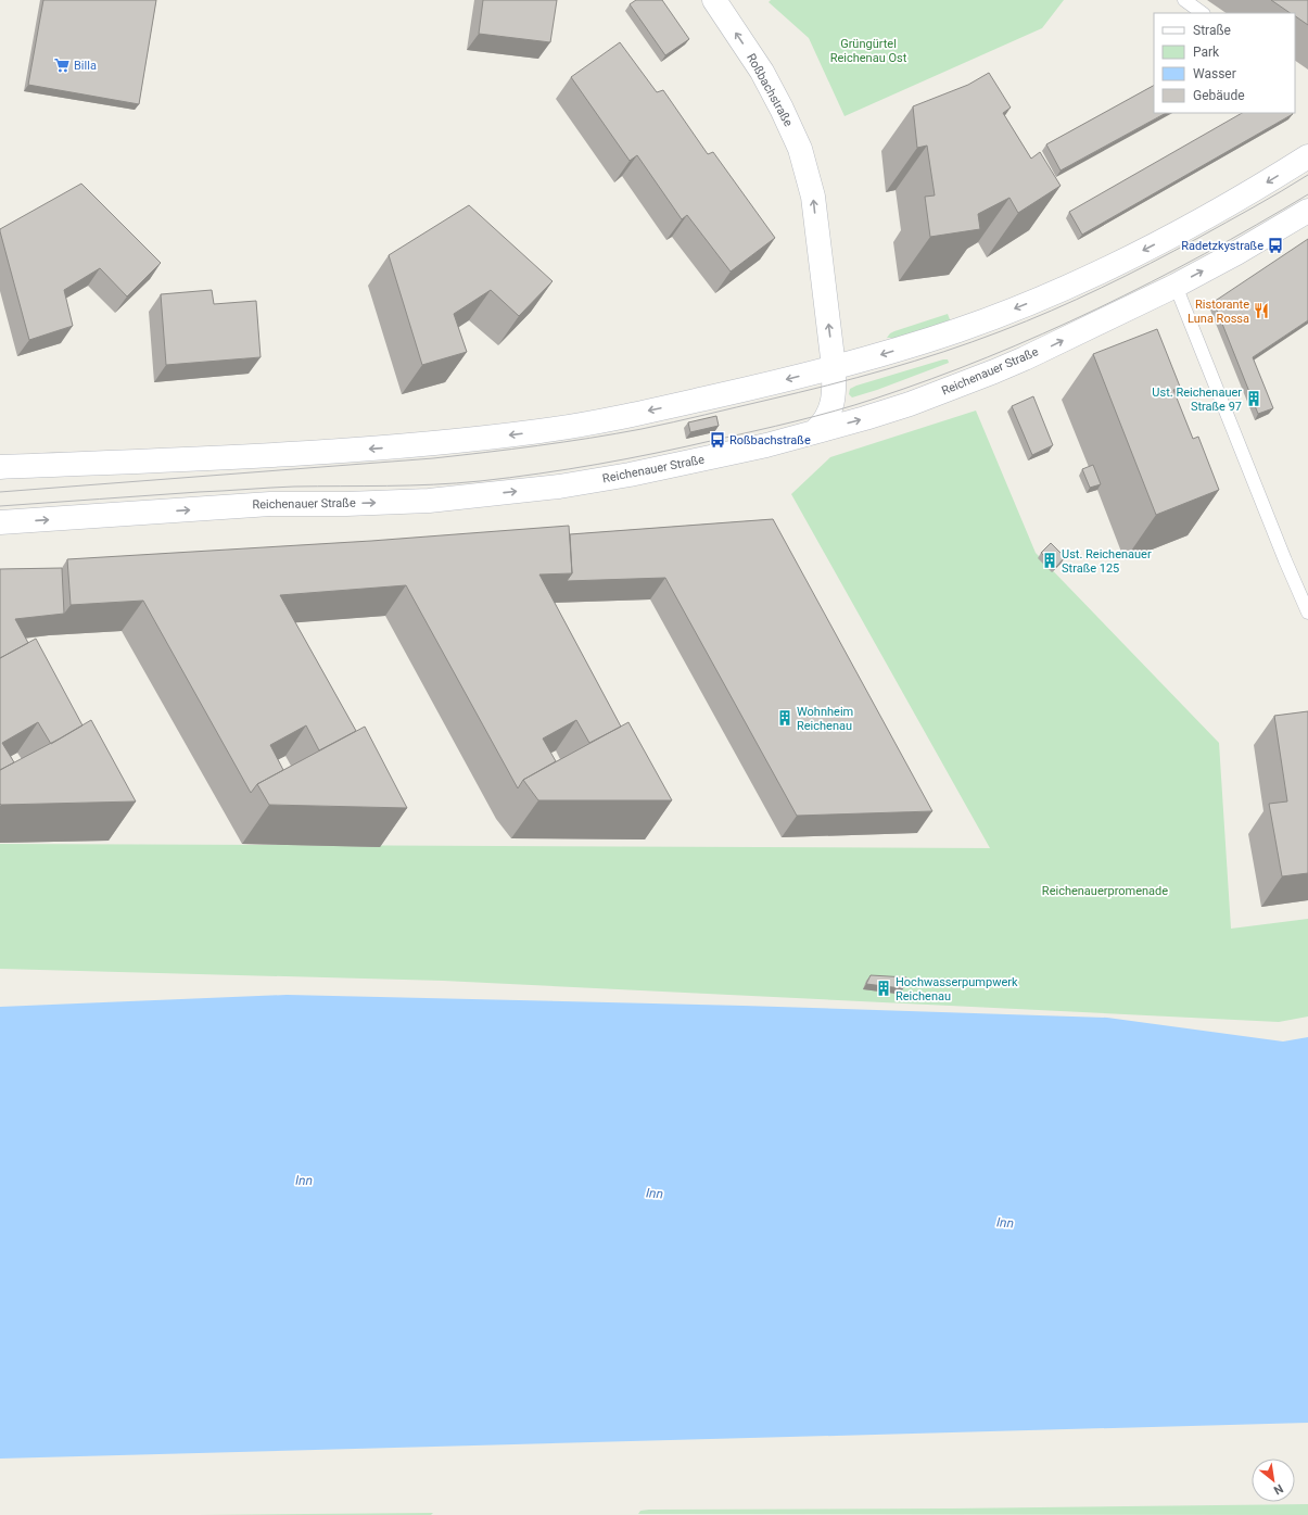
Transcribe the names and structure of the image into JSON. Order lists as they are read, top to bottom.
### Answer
{
  "streets": {
    "street": ["Roßbachstraße", "Reichenauer Straße"]
  },
  "crossings": [
    ["Roßbachstraße", "Reichenauer Straße"]
  ],
  "one_way": ["Roßbachstraße"],
  "water": ["Inn"],
  "parks": ["Grüngürtel Reichenau Ost", "Reichenauerpromenade"],
  "places": {
    "supermarket": ["Billa"],
    "bus stop": ["Radetzkystraße", "Roßbachstraße"],
    "restaurant": ["Ristorante Luna Rossa"],
    "building": [
      "Ust. Reichenauer Straße 97",
      "Ust. Reichenauer Straße 125",
      "Wohnheim Reichenau",
      "Hochwasserpumpwerk Reichenau"
    ]
  },
  "legend": [
    "Straße",
    "Park",
    "Wasser",
    "Gebäude"
  ],
  "north": "bottom right"
}
